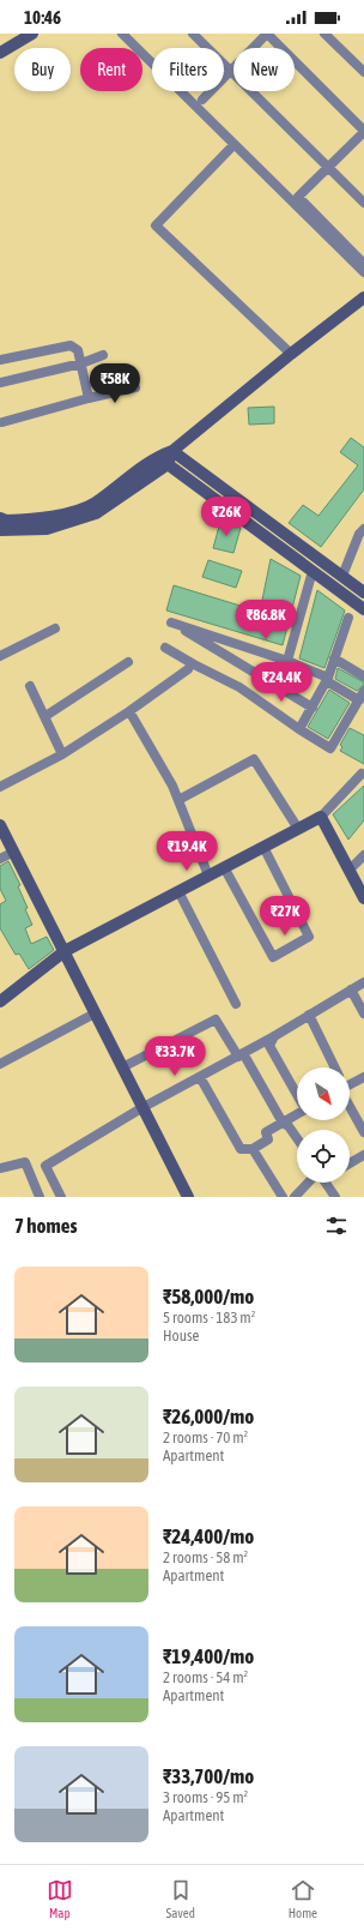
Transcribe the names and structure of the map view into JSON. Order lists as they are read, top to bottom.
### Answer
{
  "north": "bottom right",
  "page": {
    "status": "10:46",
    "chip": [
      "Buy",
      "Rent",
      "Filters",
      "New"
    ],
    "price": [
      "₹58K",
      "₹26K",
      "₹86.8K",
      "₹24.4K",
      "₹19.4K",
      "₹27K",
      "₹33.7K"
    ],
    "heading": "7 homes",
    "list": [
      {
        "name": "₹58,000/mo",
        "note": "5 rooms · 183 m² · House"
      },
      {
        "name": "₹26,000/mo",
        "note": "2 rooms · 70 m² · Apartment"
      },
      {
        "name": "₹24,400/mo",
        "note": "2 rooms · 58 m² · Apartment"
      },
      {
        "name": "₹19,400/mo",
        "note": "2 rooms · 54 m² · Apartment"
      },
      {
        "name": "₹33,700/mo",
        "note": "3 rooms · 95 m² · Apartment"
      }
    ],
    "tabs": ["Map", "Saved", "Home"]
  }
}
